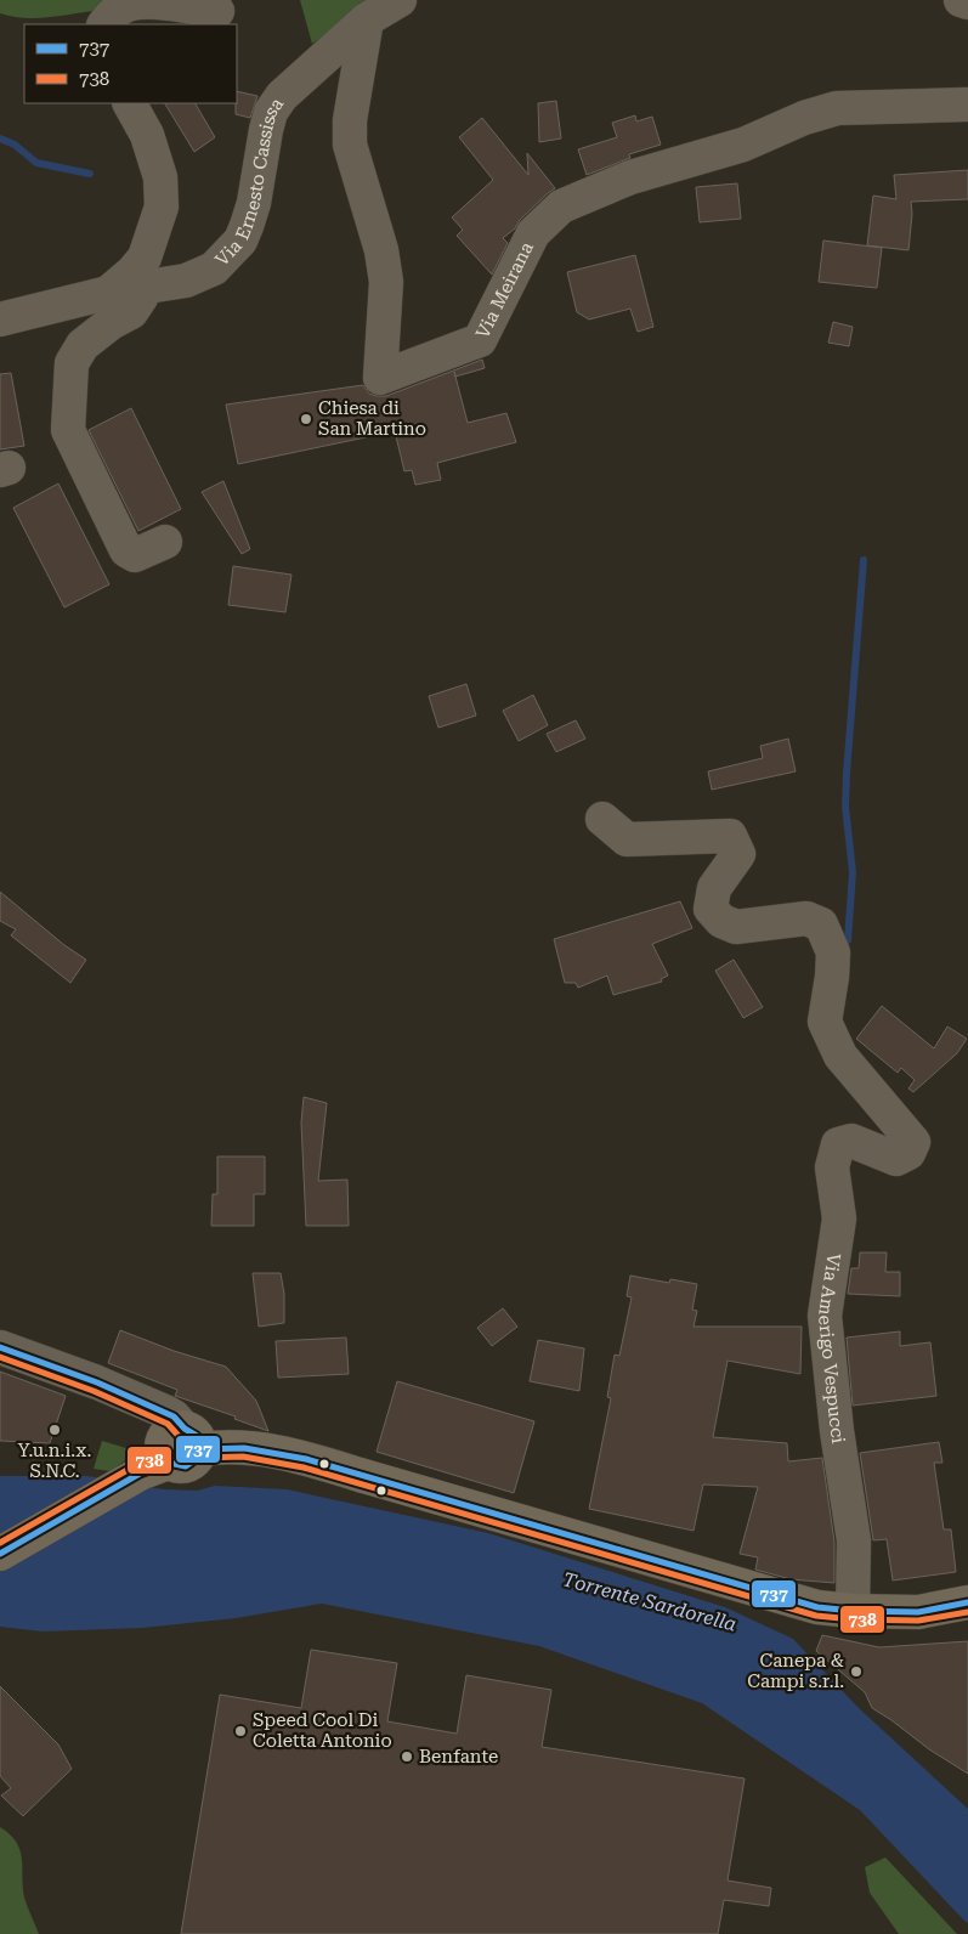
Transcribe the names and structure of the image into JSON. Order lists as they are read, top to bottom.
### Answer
{
  "streets": {
    "street": ["Via Ernesto Cassissa", "Via Meirana", "Via Amerigo Vespucci"]
  },
  "crossings": [
    ["Via Ernesto Cassissa", "Via Meirana"]
  ],
  "water": ["Torrente Sardorella"],
  "places": [
    "Chiesa di San Martino",
    "Y.u.n.i.x. S.N.C.",
    "Canepa & Campi s.r.l.",
    "Speed Cool Di Coletta Antonio",
    "Benfante"
  ],
  "lines": ["transit line 737", "transit line 738"],
  "legend": ["737", "738"]
}
